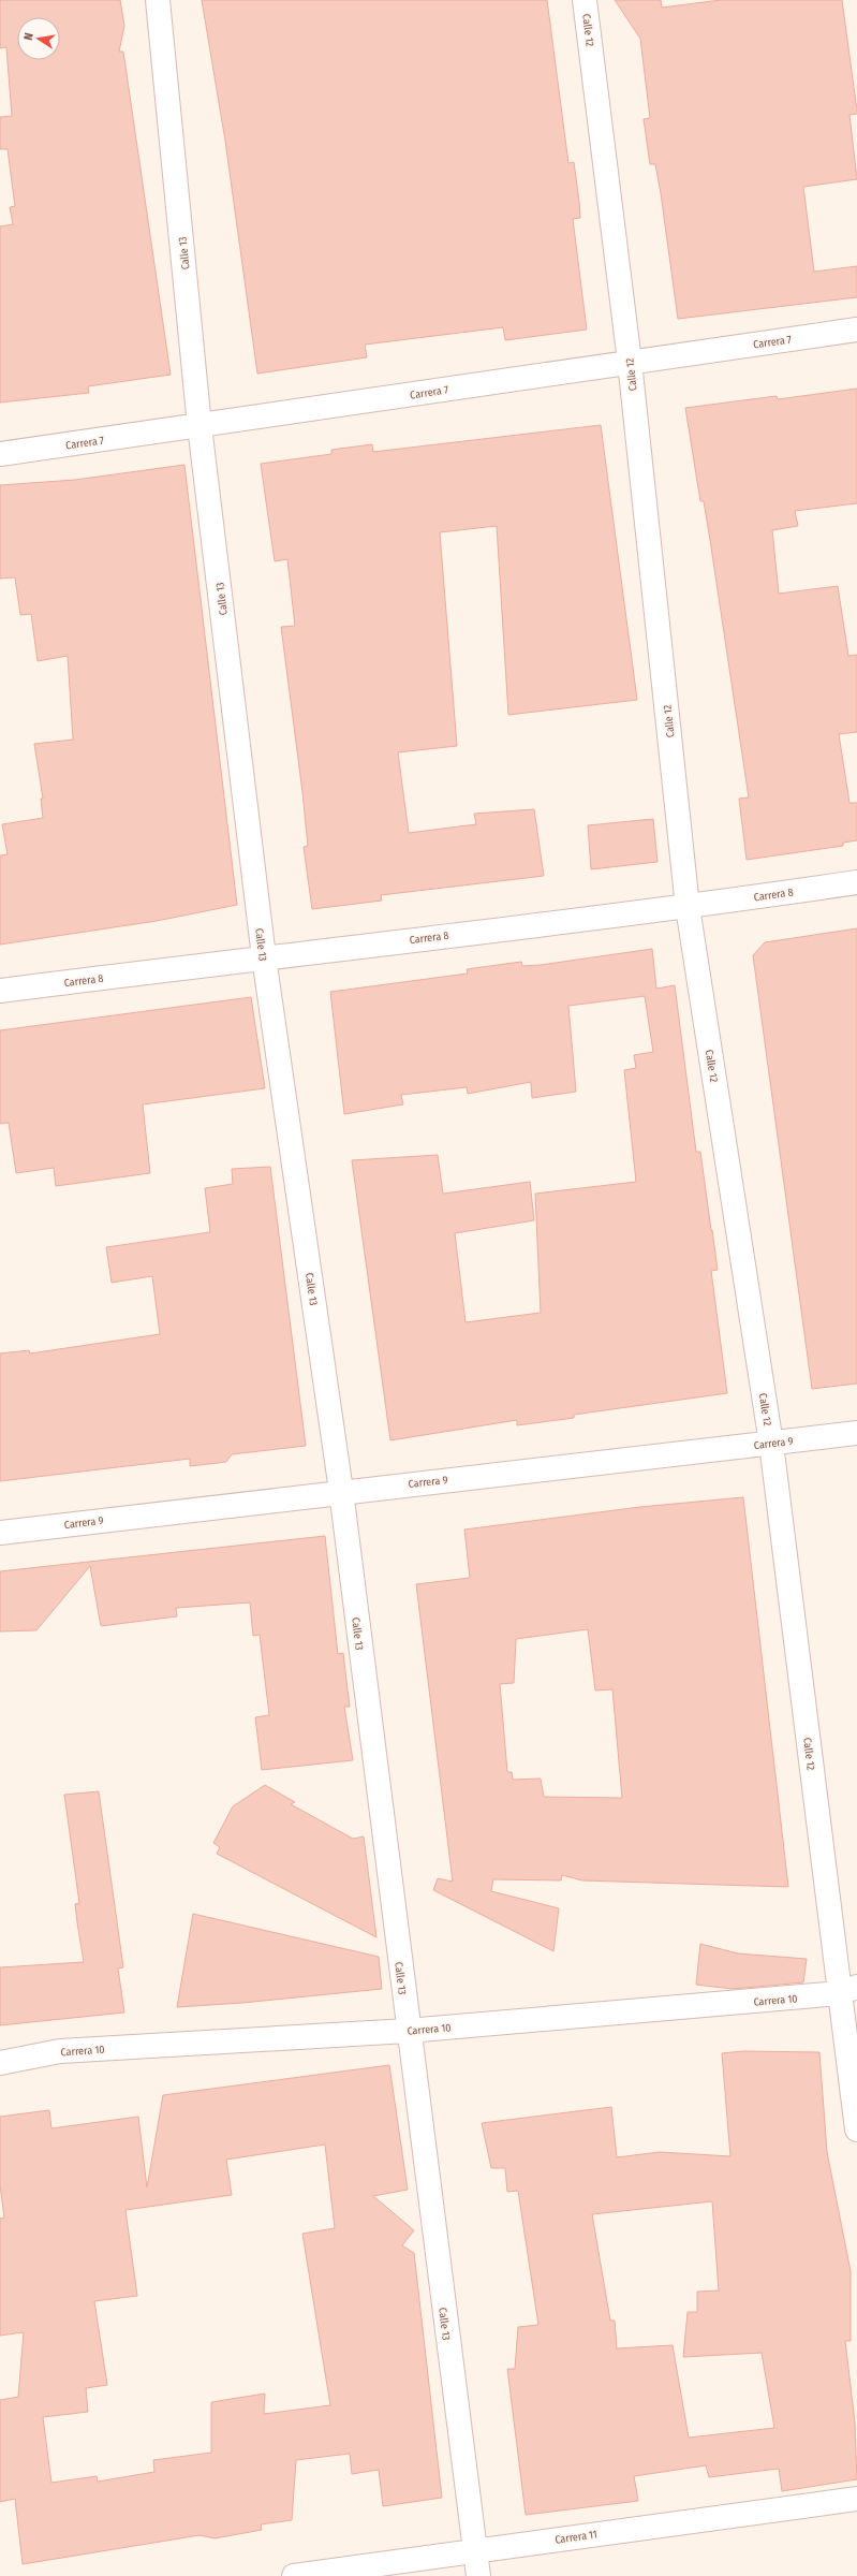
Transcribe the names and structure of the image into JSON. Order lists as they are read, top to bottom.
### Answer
{
  "streets": {
    "street": [
      "Calle 12",
      "Calle 13",
      "Carrera 7",
      "Carrera 8",
      "Carrera 9",
      "Carrera 10",
      "Carrera 11"
    ]
  },
  "crossings": [
    ["Calle 12", "Carrera 7"],
    ["Calle 12", "Carrera 8"],
    ["Calle 12", "Carrera 9"],
    ["Calle 12", "Carrera 10"],
    ["Calle 13", "Carrera 7"],
    ["Calle 13", "Carrera 8"],
    ["Calle 13", "Carrera 9"],
    ["Calle 13", "Carrera 10"],
    ["Calle 13", "Carrera 11"]
  ],
  "north": "left"
}
